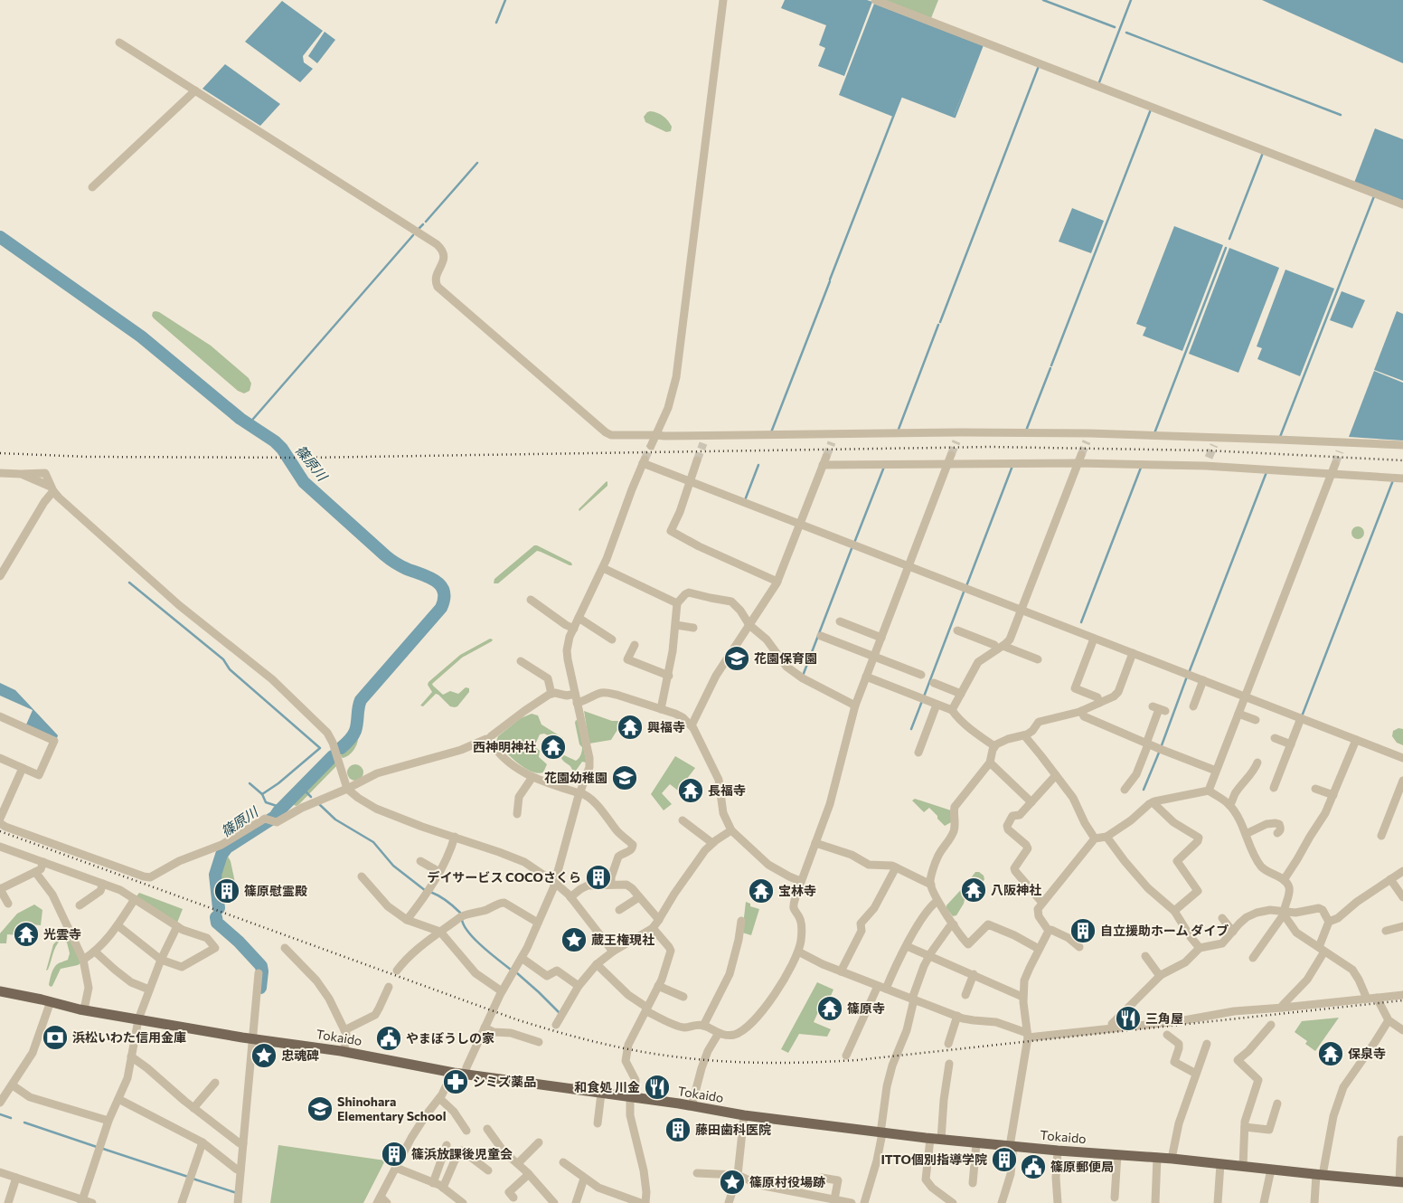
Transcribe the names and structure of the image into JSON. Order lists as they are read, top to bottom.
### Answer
{
  "streets": {
    "main road": ["Tokaido"]
  },
  "water": ["篠原川"],
  "places": {
    "school or university": ["花園保育園", "花園幼稚園", "Shinohara Elementary School"],
    "temple": [
      "興福寺",
      "西神明神社",
      "長福寺",
      "八阪神社",
      "宝林寺",
      "光雲寺",
      "篠原寺",
      "保泉寺"
    ],
    "building": [
      "デイサービス COCOさくら",
      "篠原慰霊殿",
      "自立援助ホーム ダイブ",
      "藤田歯科医院",
      "篠浜放課後児童会",
      "ITTO個別指導学院"
    ],
    "place": ["蔵王権現社", "忠魂碑", "篠原村役場跡"],
    "restaurant": ["三角屋", "和食処 川金"],
    "bank": ["浜松いわた信用金庫"],
    "public building": ["やまぼうしの家", "篠原郵便局"],
    "pharmacy": ["シミズ薬品"]
  }
}
